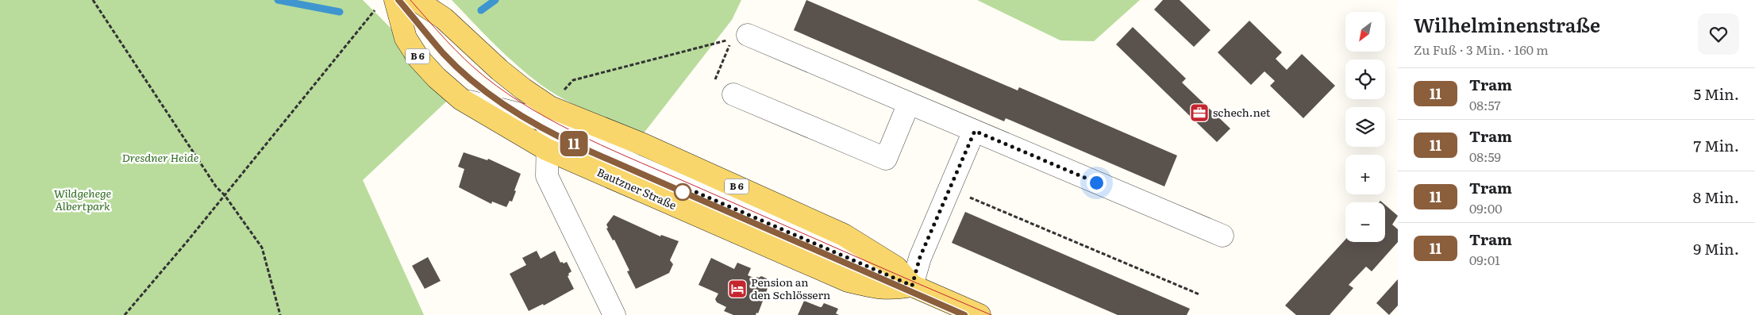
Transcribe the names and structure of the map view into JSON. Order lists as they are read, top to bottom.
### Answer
{
  "streets": {
    "main road": ["B 6", "Bautzner Straße"]
  },
  "crossings": [
    ["B 6", "Bautzner Straße"]
  ],
  "parks": ["Dresdner Heide", "Wildgehege Albertpark"],
  "places": {
    "office": ["schech.net"],
    "hotel": ["Pension an den Schlössern"]
  },
  "lines": ["tram line 11"],
  "north": "bottom left",
  "page": {
    "on_map": "11",
    "heading": ["Wilhelminenstraße", "Zu Fuß · 3 Min. · 160 m"],
    "map_buttons": ["+", "−"],
    "list": [
      {
        "mark": "11",
        "name": "Tram",
        "note": "08:57",
        "value": "5 Min."
      },
      {
        "mark": "11",
        "name": "Tram",
        "note": "08:59",
        "value": "7 Min."
      },
      {
        "mark": "11",
        "name": "Tram",
        "note": "09:00",
        "value": "8 Min."
      },
      {
        "mark": "11",
        "name": "Tram",
        "note": "09:01",
        "value": "9 Min."
      }
    ]
  }
}
